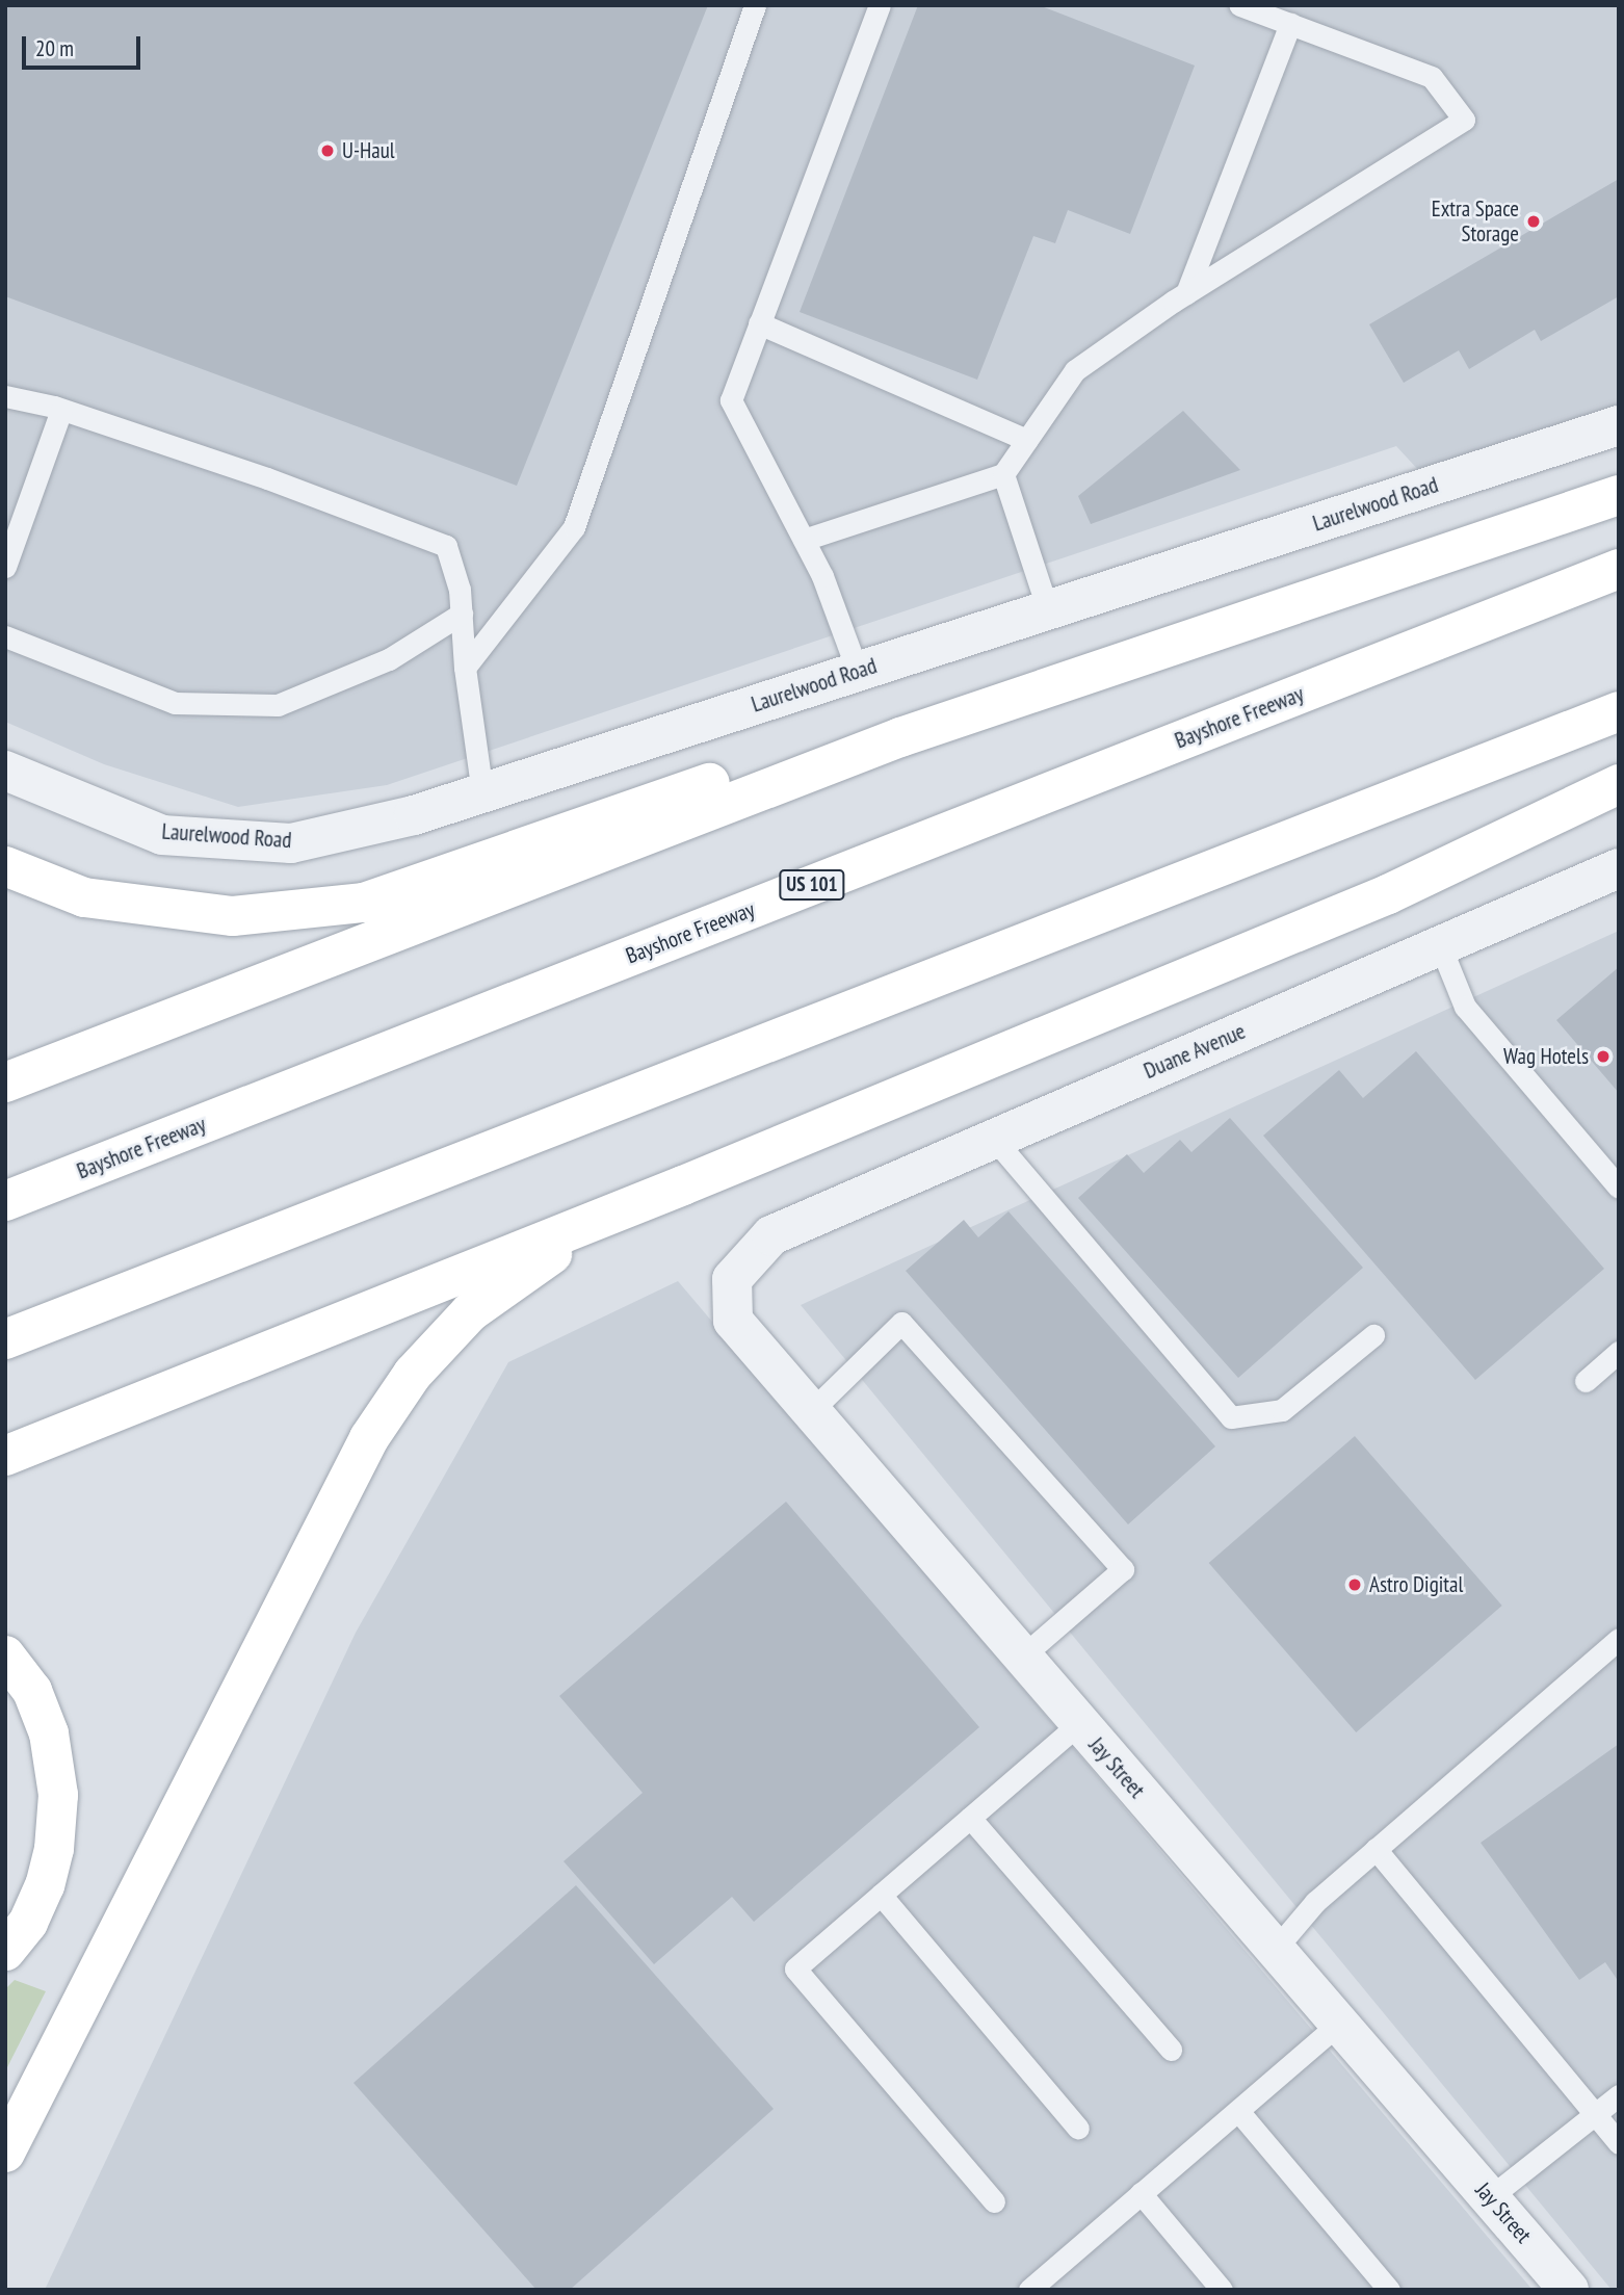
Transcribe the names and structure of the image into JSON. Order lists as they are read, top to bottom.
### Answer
{
  "streets": {
    "highway": ["Bayshore Freeway", "US 101"],
    "street": ["Laurelwood Road", "Duane Avenue", "Jay Street"]
  },
  "crossings": [
    ["Duane Avenue", "Jay Street"]
  ],
  "places": [
    "U-Haul",
    "Extra Space Storage",
    "Wag Hotels",
    "Astro Digital"
  ],
  "scale_bar": "20 m"
}
